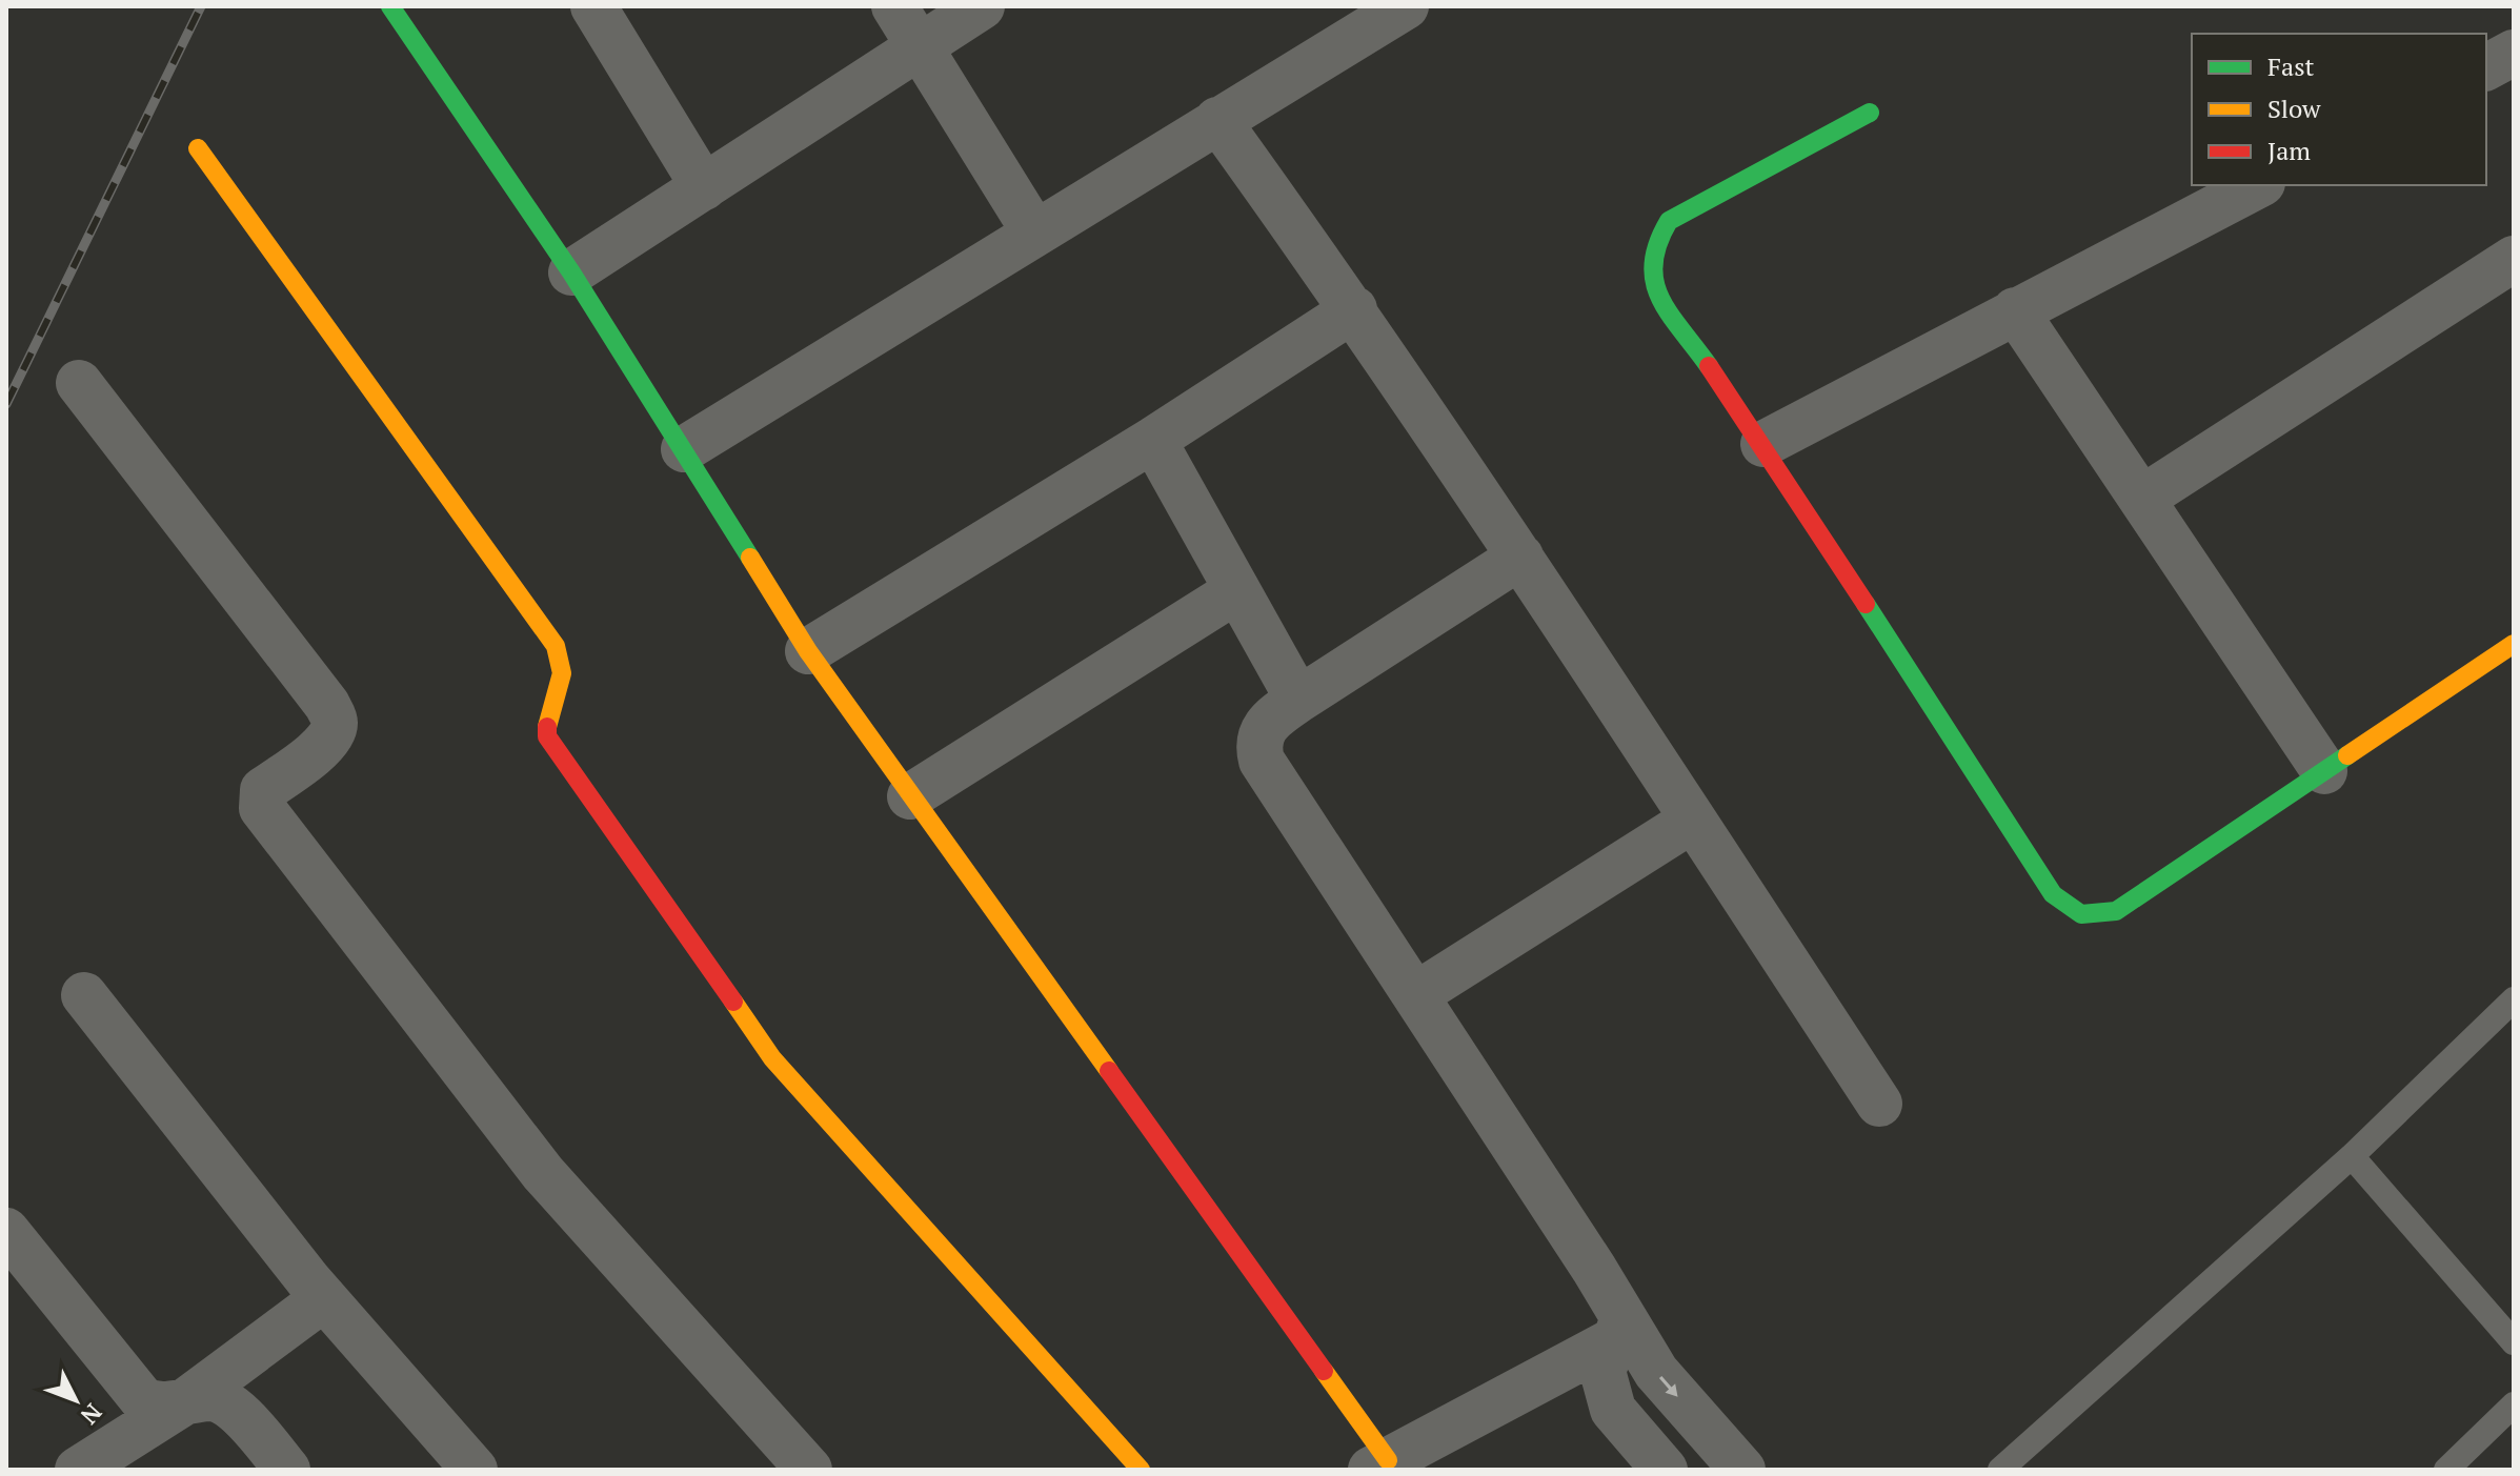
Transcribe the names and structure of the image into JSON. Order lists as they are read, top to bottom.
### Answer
{
  "legend": ["Fast", "Slow", "Jam"],
  "north": "bottom right"
}
